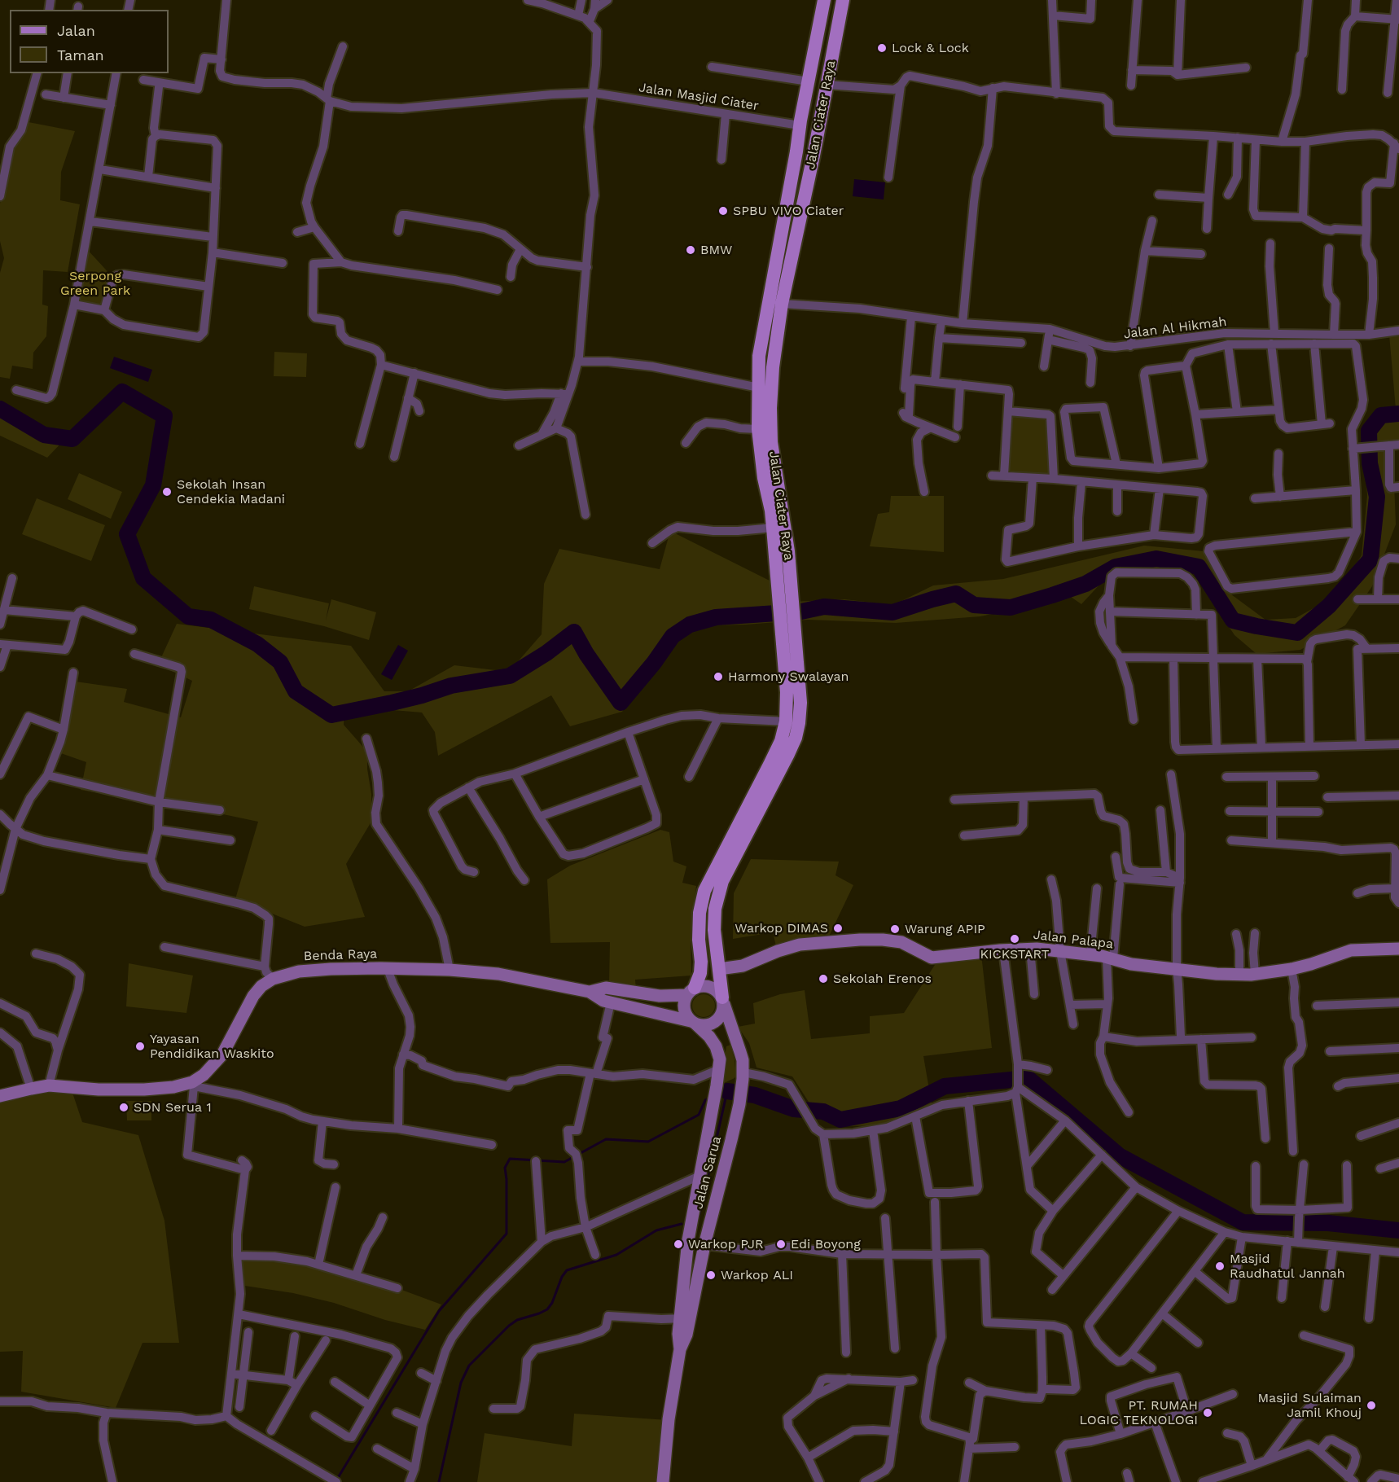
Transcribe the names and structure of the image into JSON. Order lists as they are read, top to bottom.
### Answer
{
  "streets": {
    "main road": ["Jalan Ciater Raya"],
    "street": [
      "Jalan Masjid Ciater",
      "Jalan Al Hikmah",
      "Jalan Palapa",
      "Benda Raya",
      "Jalan Sarua"
    ]
  },
  "crossings": [
    ["Jalan Masjid Ciater", "Jalan Ciater Raya"],
    ["Jalan Ciater Raya", "Jalan Al Hikmah"],
    ["Jalan Ciater Raya", "Jalan Palapa"],
    ["Jalan Ciater Raya", "Benda Raya"],
    ["Jalan Ciater Raya", "Jalan Sarua"],
    ["Benda Raya", "Jalan Sarua"]
  ],
  "parks": ["Serpong Green Park"],
  "places": [
    "Lock & Lock",
    "SPBU VIVO Ciater",
    "BMW",
    "Sekolah Insan Cendekia Madani",
    "Harmony Swalayan",
    "Warkop DIMAS",
    "Warung APIP",
    "KICKSTART",
    "Sekolah Erenos",
    "Yayasan Pendidikan Waskito",
    "SDN Serua 1",
    "Warkop PJR",
    "Edi Boyong",
    "Masjid Raudhatul Jannah",
    "Warkop ALI",
    "Masjid Sulaiman Jamil Khouj",
    "PT. RUMAH LOGIC TEKNOLOGI"
  ],
  "legend": ["Jalan", "Taman"]
}
